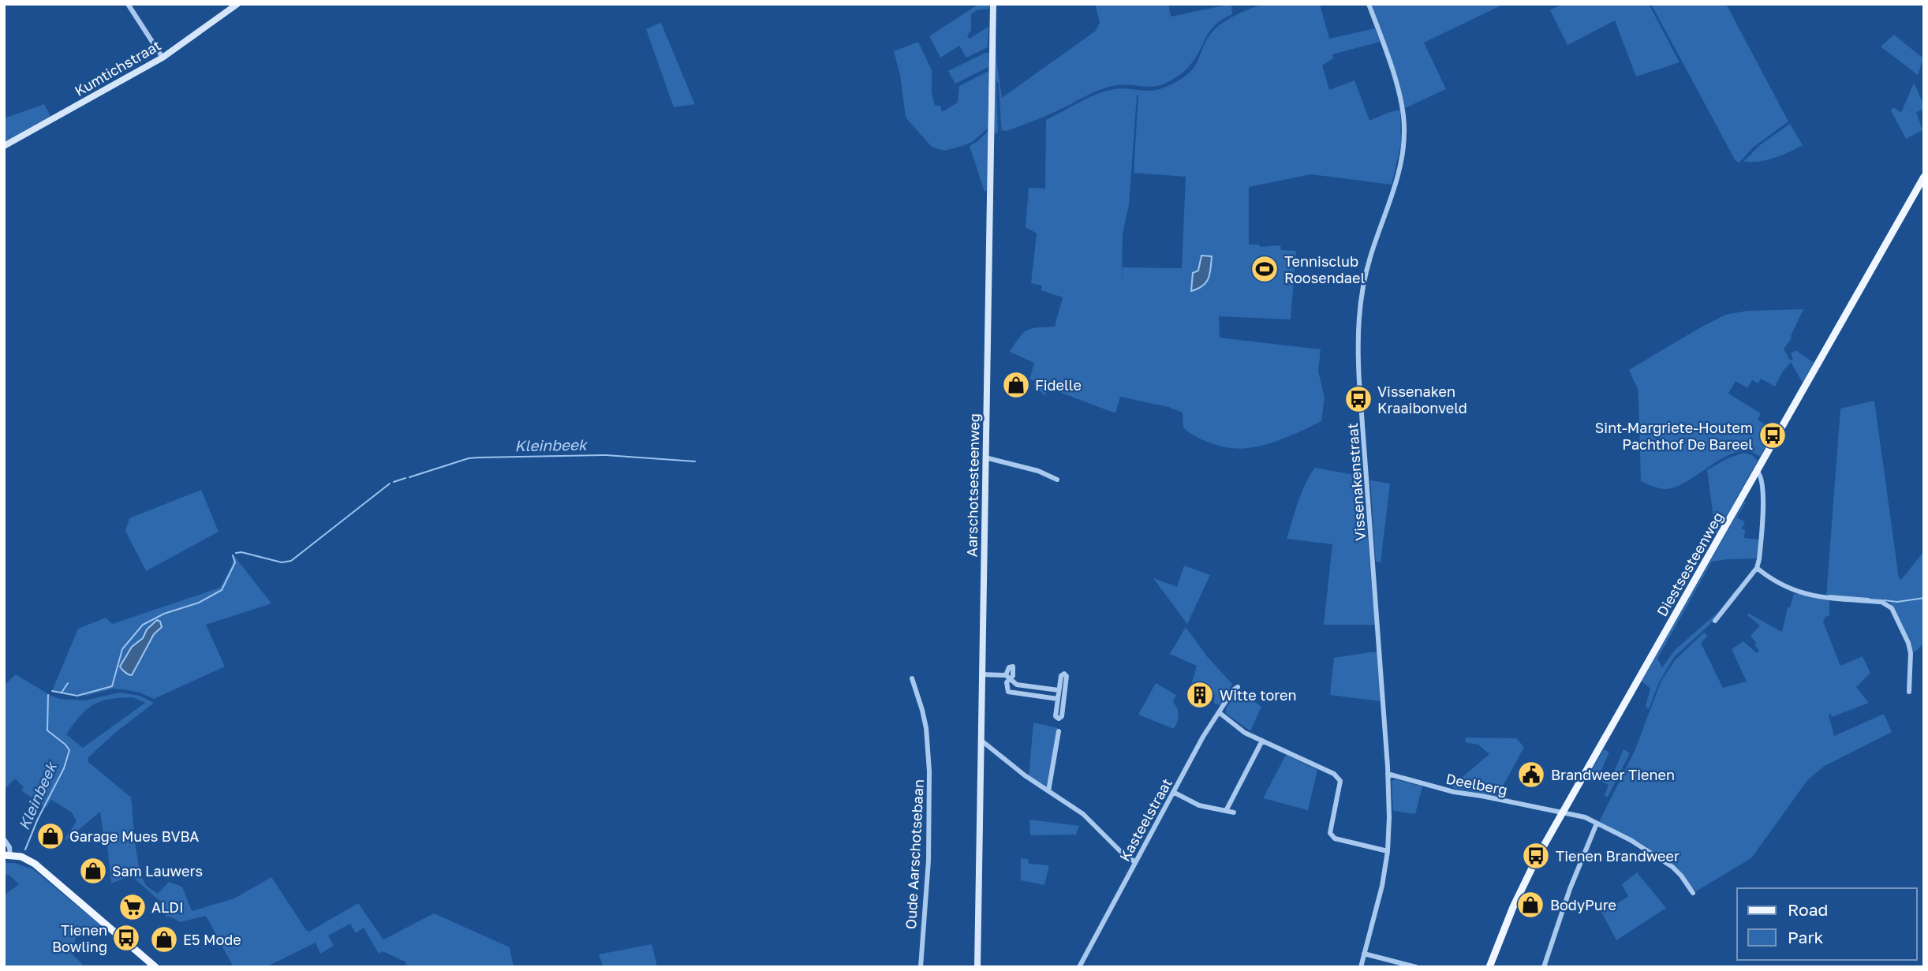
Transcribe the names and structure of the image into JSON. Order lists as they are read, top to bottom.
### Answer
{
  "streets": {
    "main road": ["Kumtichstraat", "Aarschotsesteenweg", "Diestsesteenweg"],
    "street": [
      "Vissenakenstraat",
      "Deelberg",
      "Kasteelstraat",
      "Oude Aarschotsebaan"
    ]
  },
  "crossings": [
    ["Vissenakenstraat", "Deelberg"],
    ["Diestsesteenweg", "Deelberg"]
  ],
  "water": ["Kleinbeek"],
  "places": {
    "sports": ["Tennisclub Roosendael"],
    "shop": [
      "Fidelle",
      "Garage Mues BVBA",
      "Sam Lauwers",
      "BodyPure",
      "E5 Mode"
    ],
    "bus stop": [
      "Vissenaken Kraaibonveld",
      "Sint-Margriete-Houtem Pachthof De Bareel",
      "Tienen Brandweer",
      "Tienen Bowling"
    ],
    "building": ["Witte toren"],
    "public building": ["Brandweer Tienen"],
    "supermarket": ["ALDI"]
  },
  "legend": ["Road", "Park"]
}
